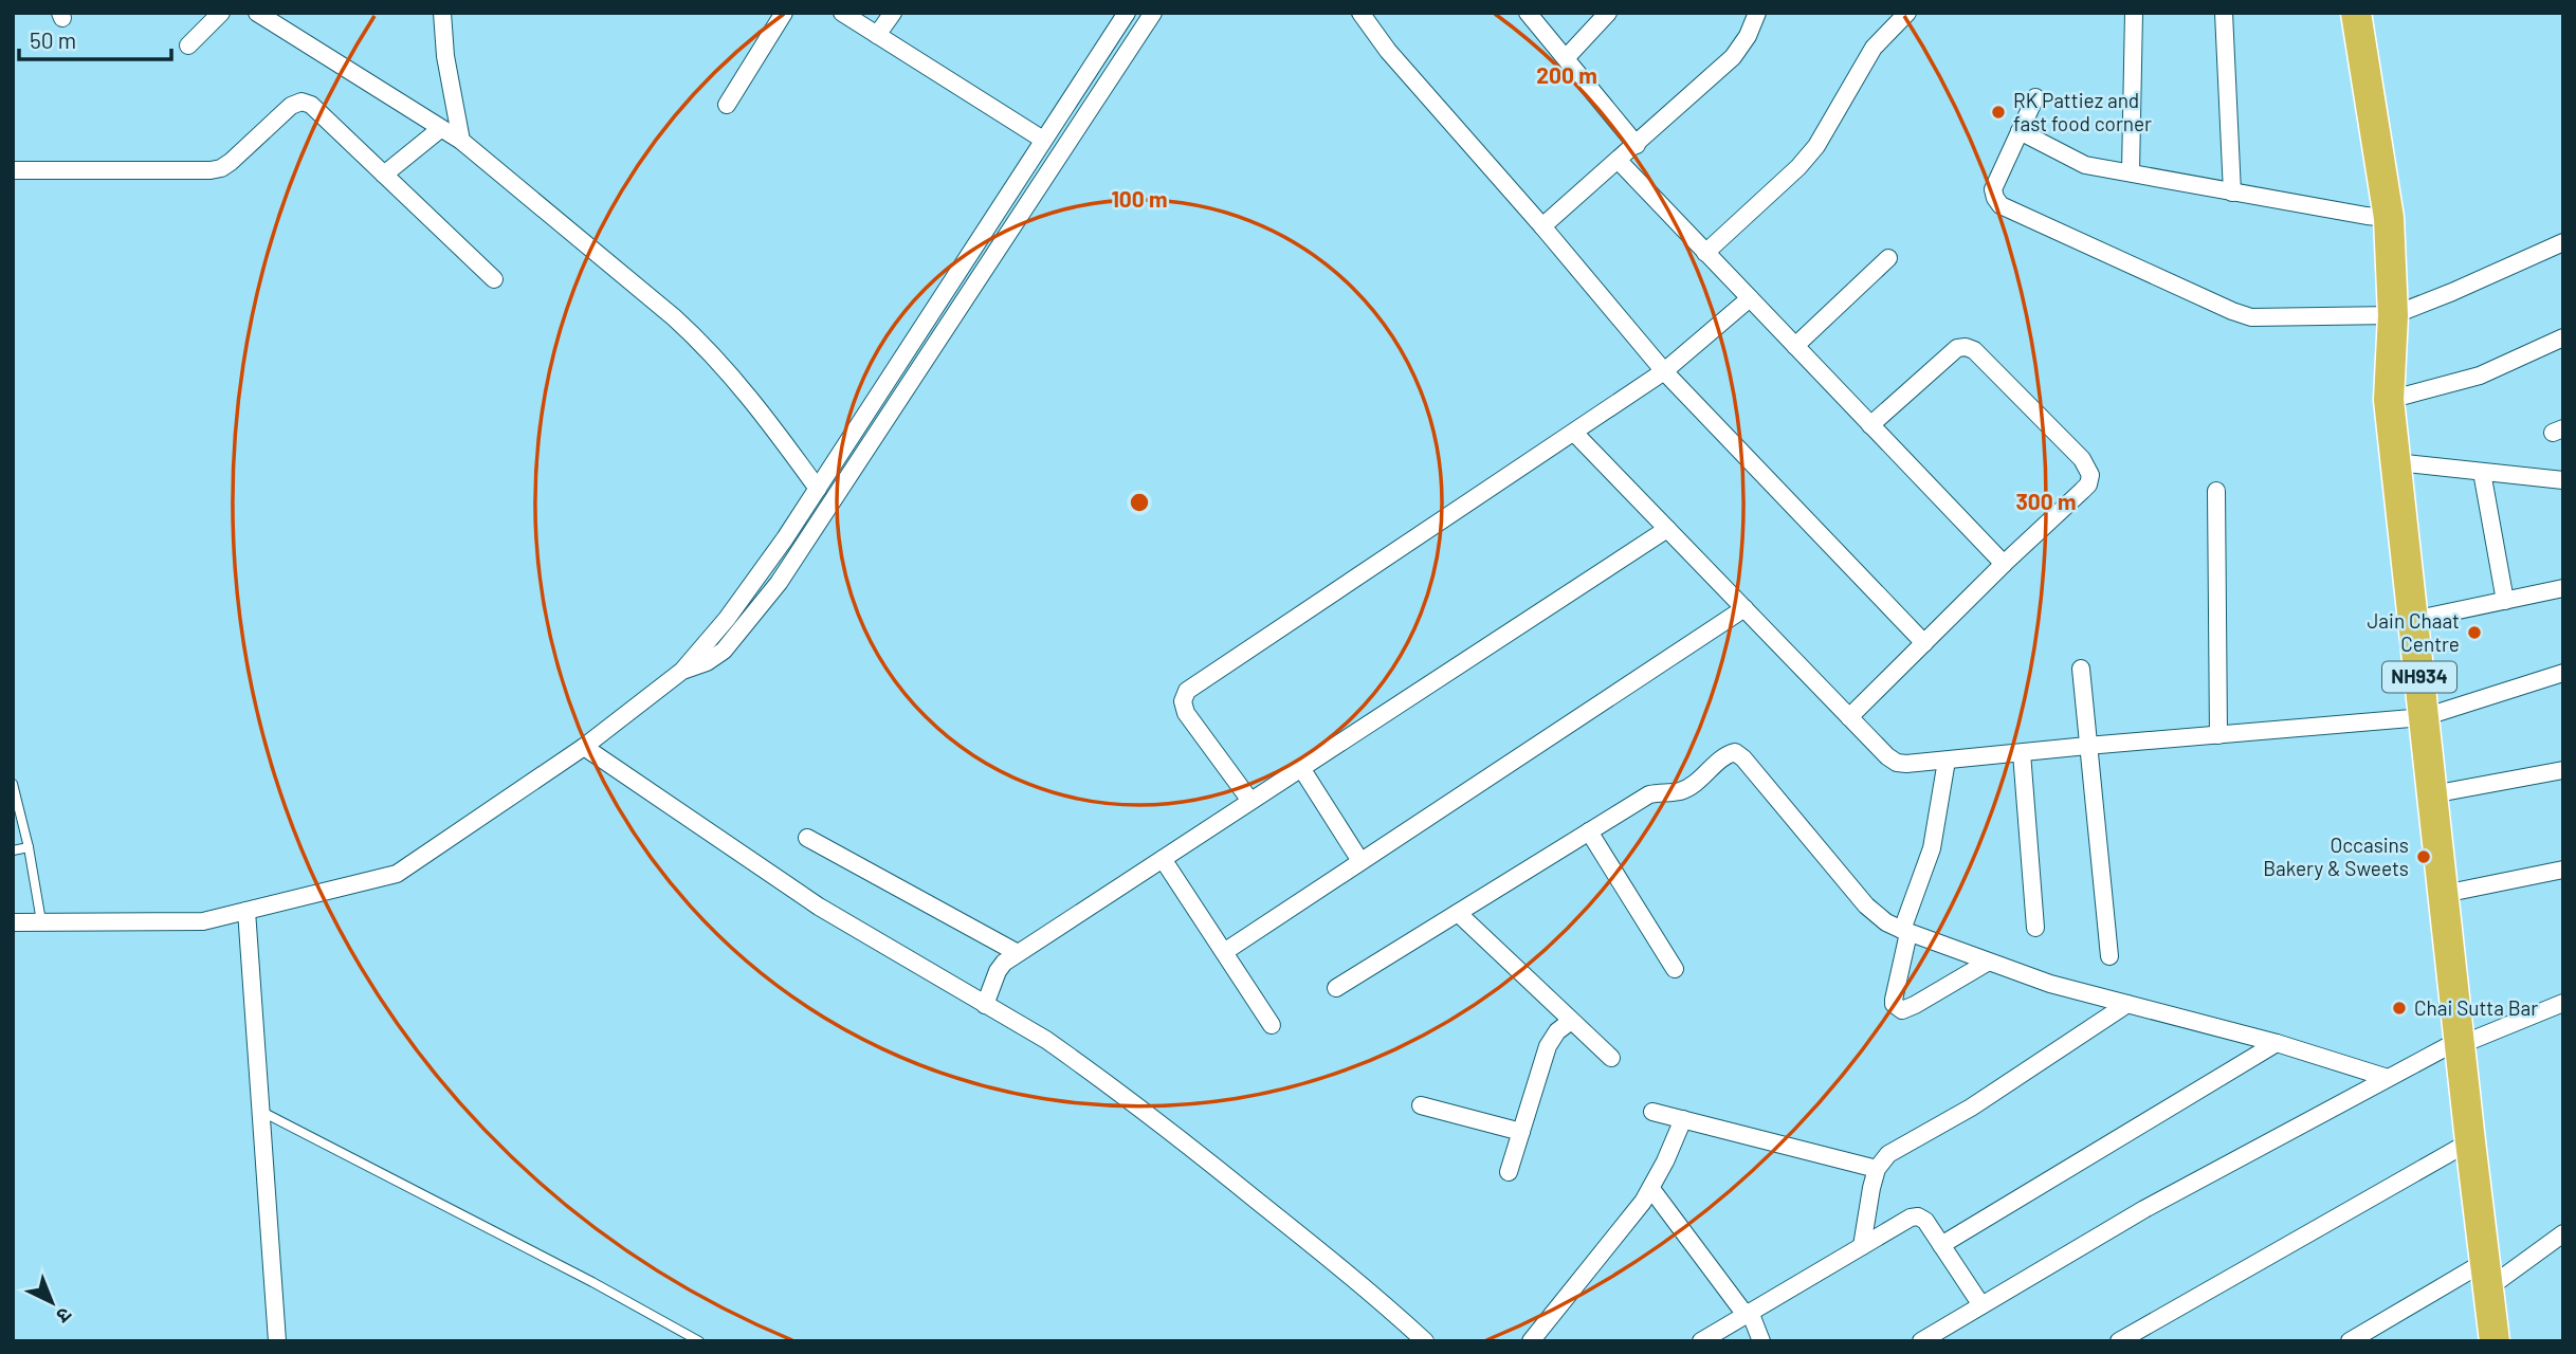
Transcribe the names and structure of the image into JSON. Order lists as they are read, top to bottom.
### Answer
{
  "streets": {
    "highway": ["NH934"]
  },
  "places": [
    "RK Pattiez and fast food corner",
    "Jain Chaat Centre",
    "Occasins Bakery & Sweets",
    "Chai Sutta Bar"
  ],
  "scale_bar": "50 m",
  "north": "bottom right",
  "rings": ["200 m", "100 m", "300 m"]
}
